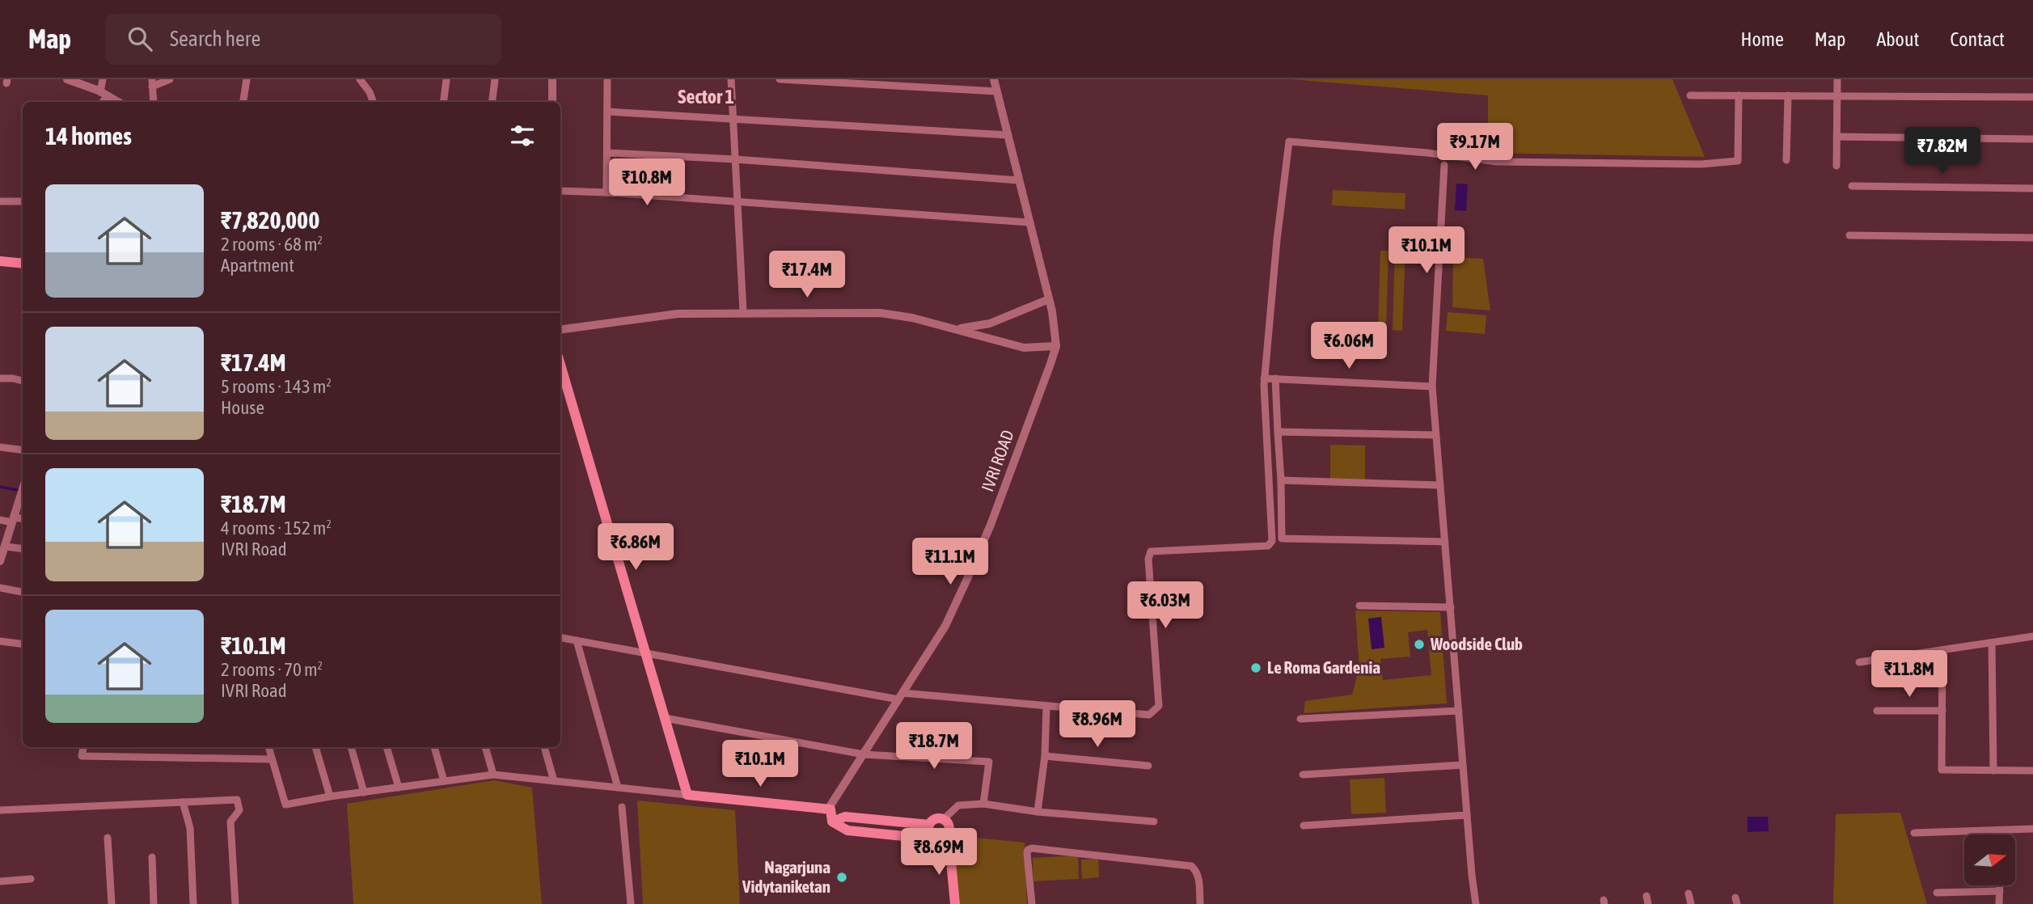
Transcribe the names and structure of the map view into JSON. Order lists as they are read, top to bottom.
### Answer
{
  "streets": {
    "street": ["IVRI ROAD"]
  },
  "districts": ["Sector 1"],
  "places": ["Woodside Club", "Le Roma Gardenia", "Nagarjuna Vidytaniketan"],
  "north": "right",
  "page": {
    "header": "Map",
    "search": "Search here",
    "nav": [
      "Home",
      "Map",
      "About",
      "Contact"
    ],
    "heading": "14 homes",
    "price": [
      "₹9.17M",
      "₹7.82M",
      "₹10.8M",
      "₹10.1M",
      "₹17.4M",
      "₹6.06M",
      "₹6.86M",
      "₹11.1M",
      "₹6.03M",
      "₹11.8M",
      "₹8.96M",
      "₹18.7M",
      "₹10.1M",
      "₹8.69M"
    ],
    "list": [
      {
        "name": "₹7,820,000",
        "note": "2 rooms · 68 m² · Apartment"
      },
      {
        "name": "₹17.4M",
        "note": "5 rooms · 143 m² · House"
      },
      {
        "name": "₹18.7M",
        "note": "4 rooms · 152 m² · IVRI Road"
      },
      {
        "name": "₹10.1M",
        "note": "2 rooms · 70 m² · IVRI Road"
      }
    ]
  }
}
